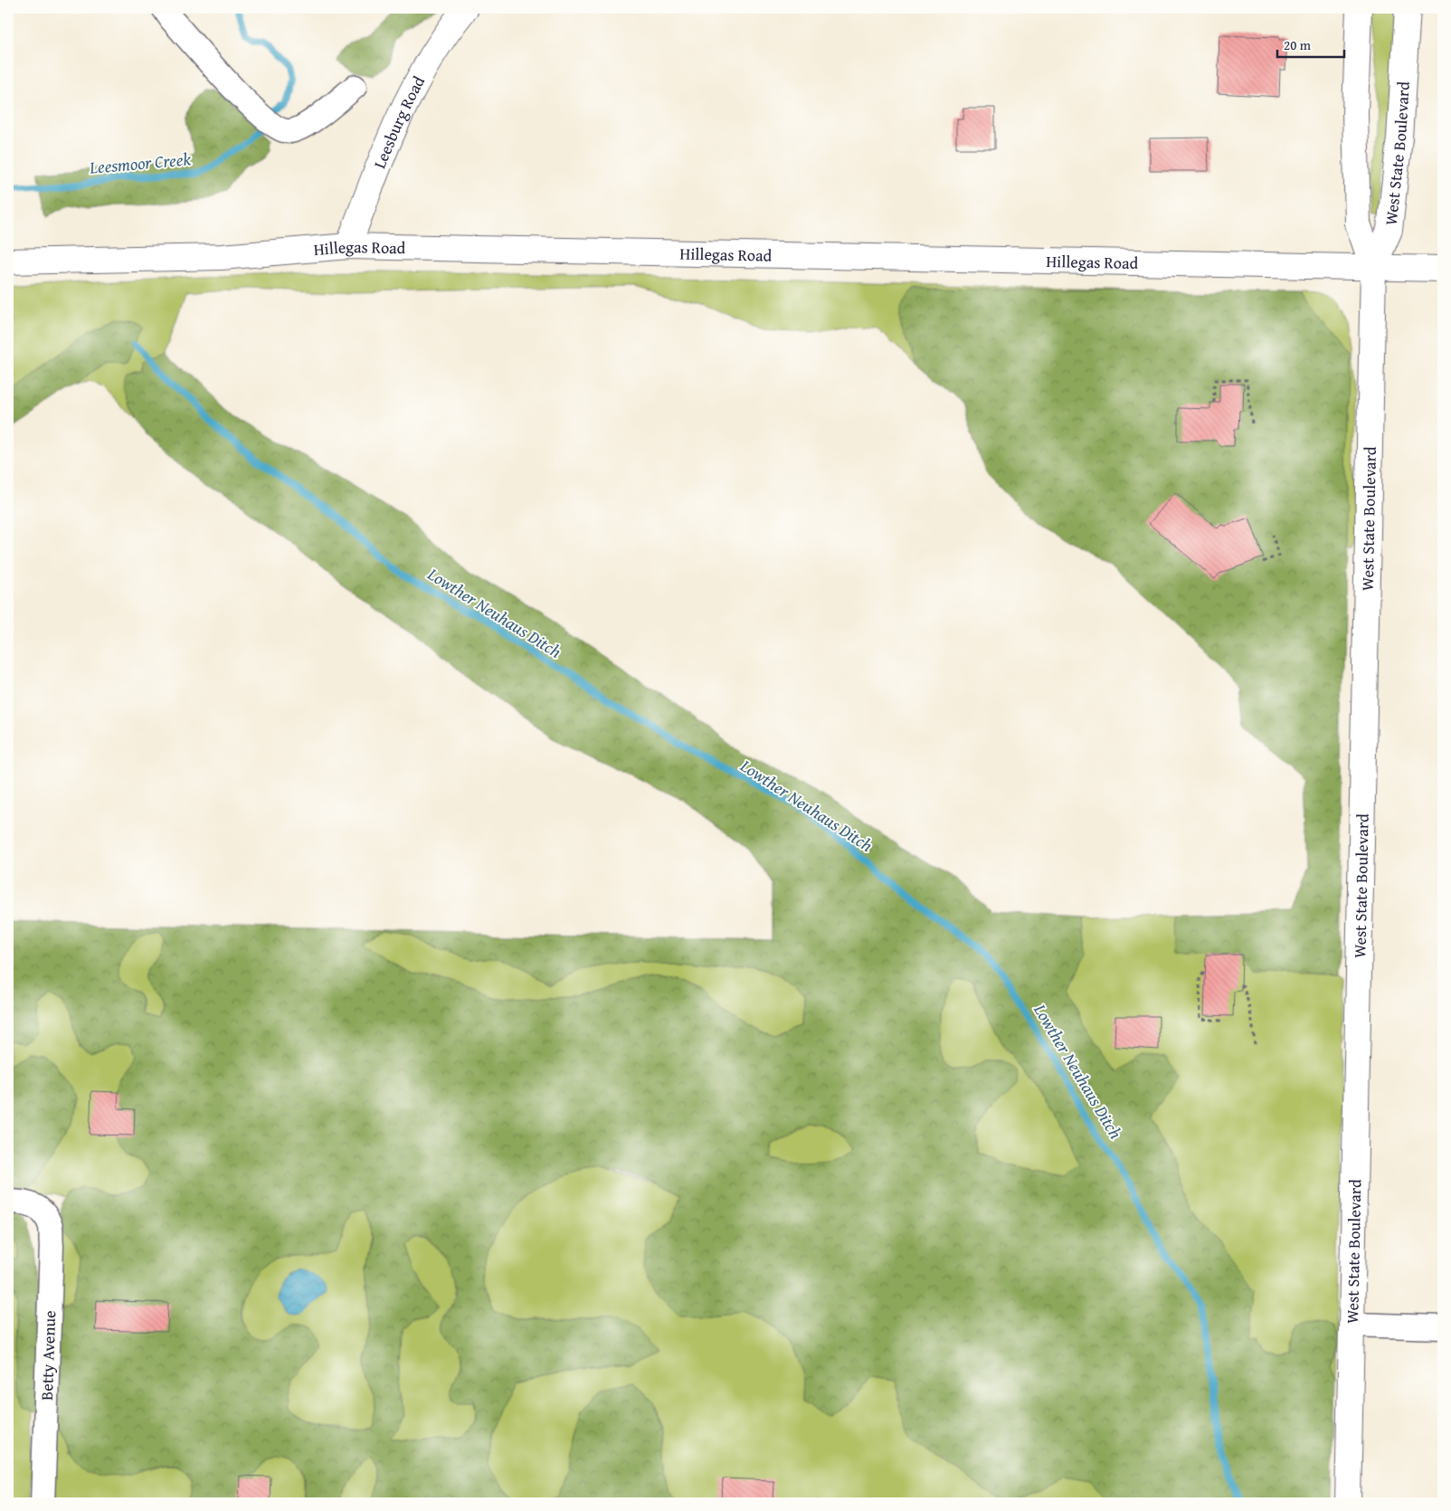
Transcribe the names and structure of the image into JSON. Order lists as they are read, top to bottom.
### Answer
{
  "streets": {
    "main road": ["Leesburg Road", "West State Boulevard", "Hillegas Road"],
    "street": ["Betty Avenue"]
  },
  "crossings": [
    ["Leesburg Road", "Hillegas Road"],
    ["West State Boulevard", "Hillegas Road"]
  ],
  "water": ["Leesmoor Creek", "Lowther Neuhaus Ditch"],
  "scale_bar": "20 m"
}
